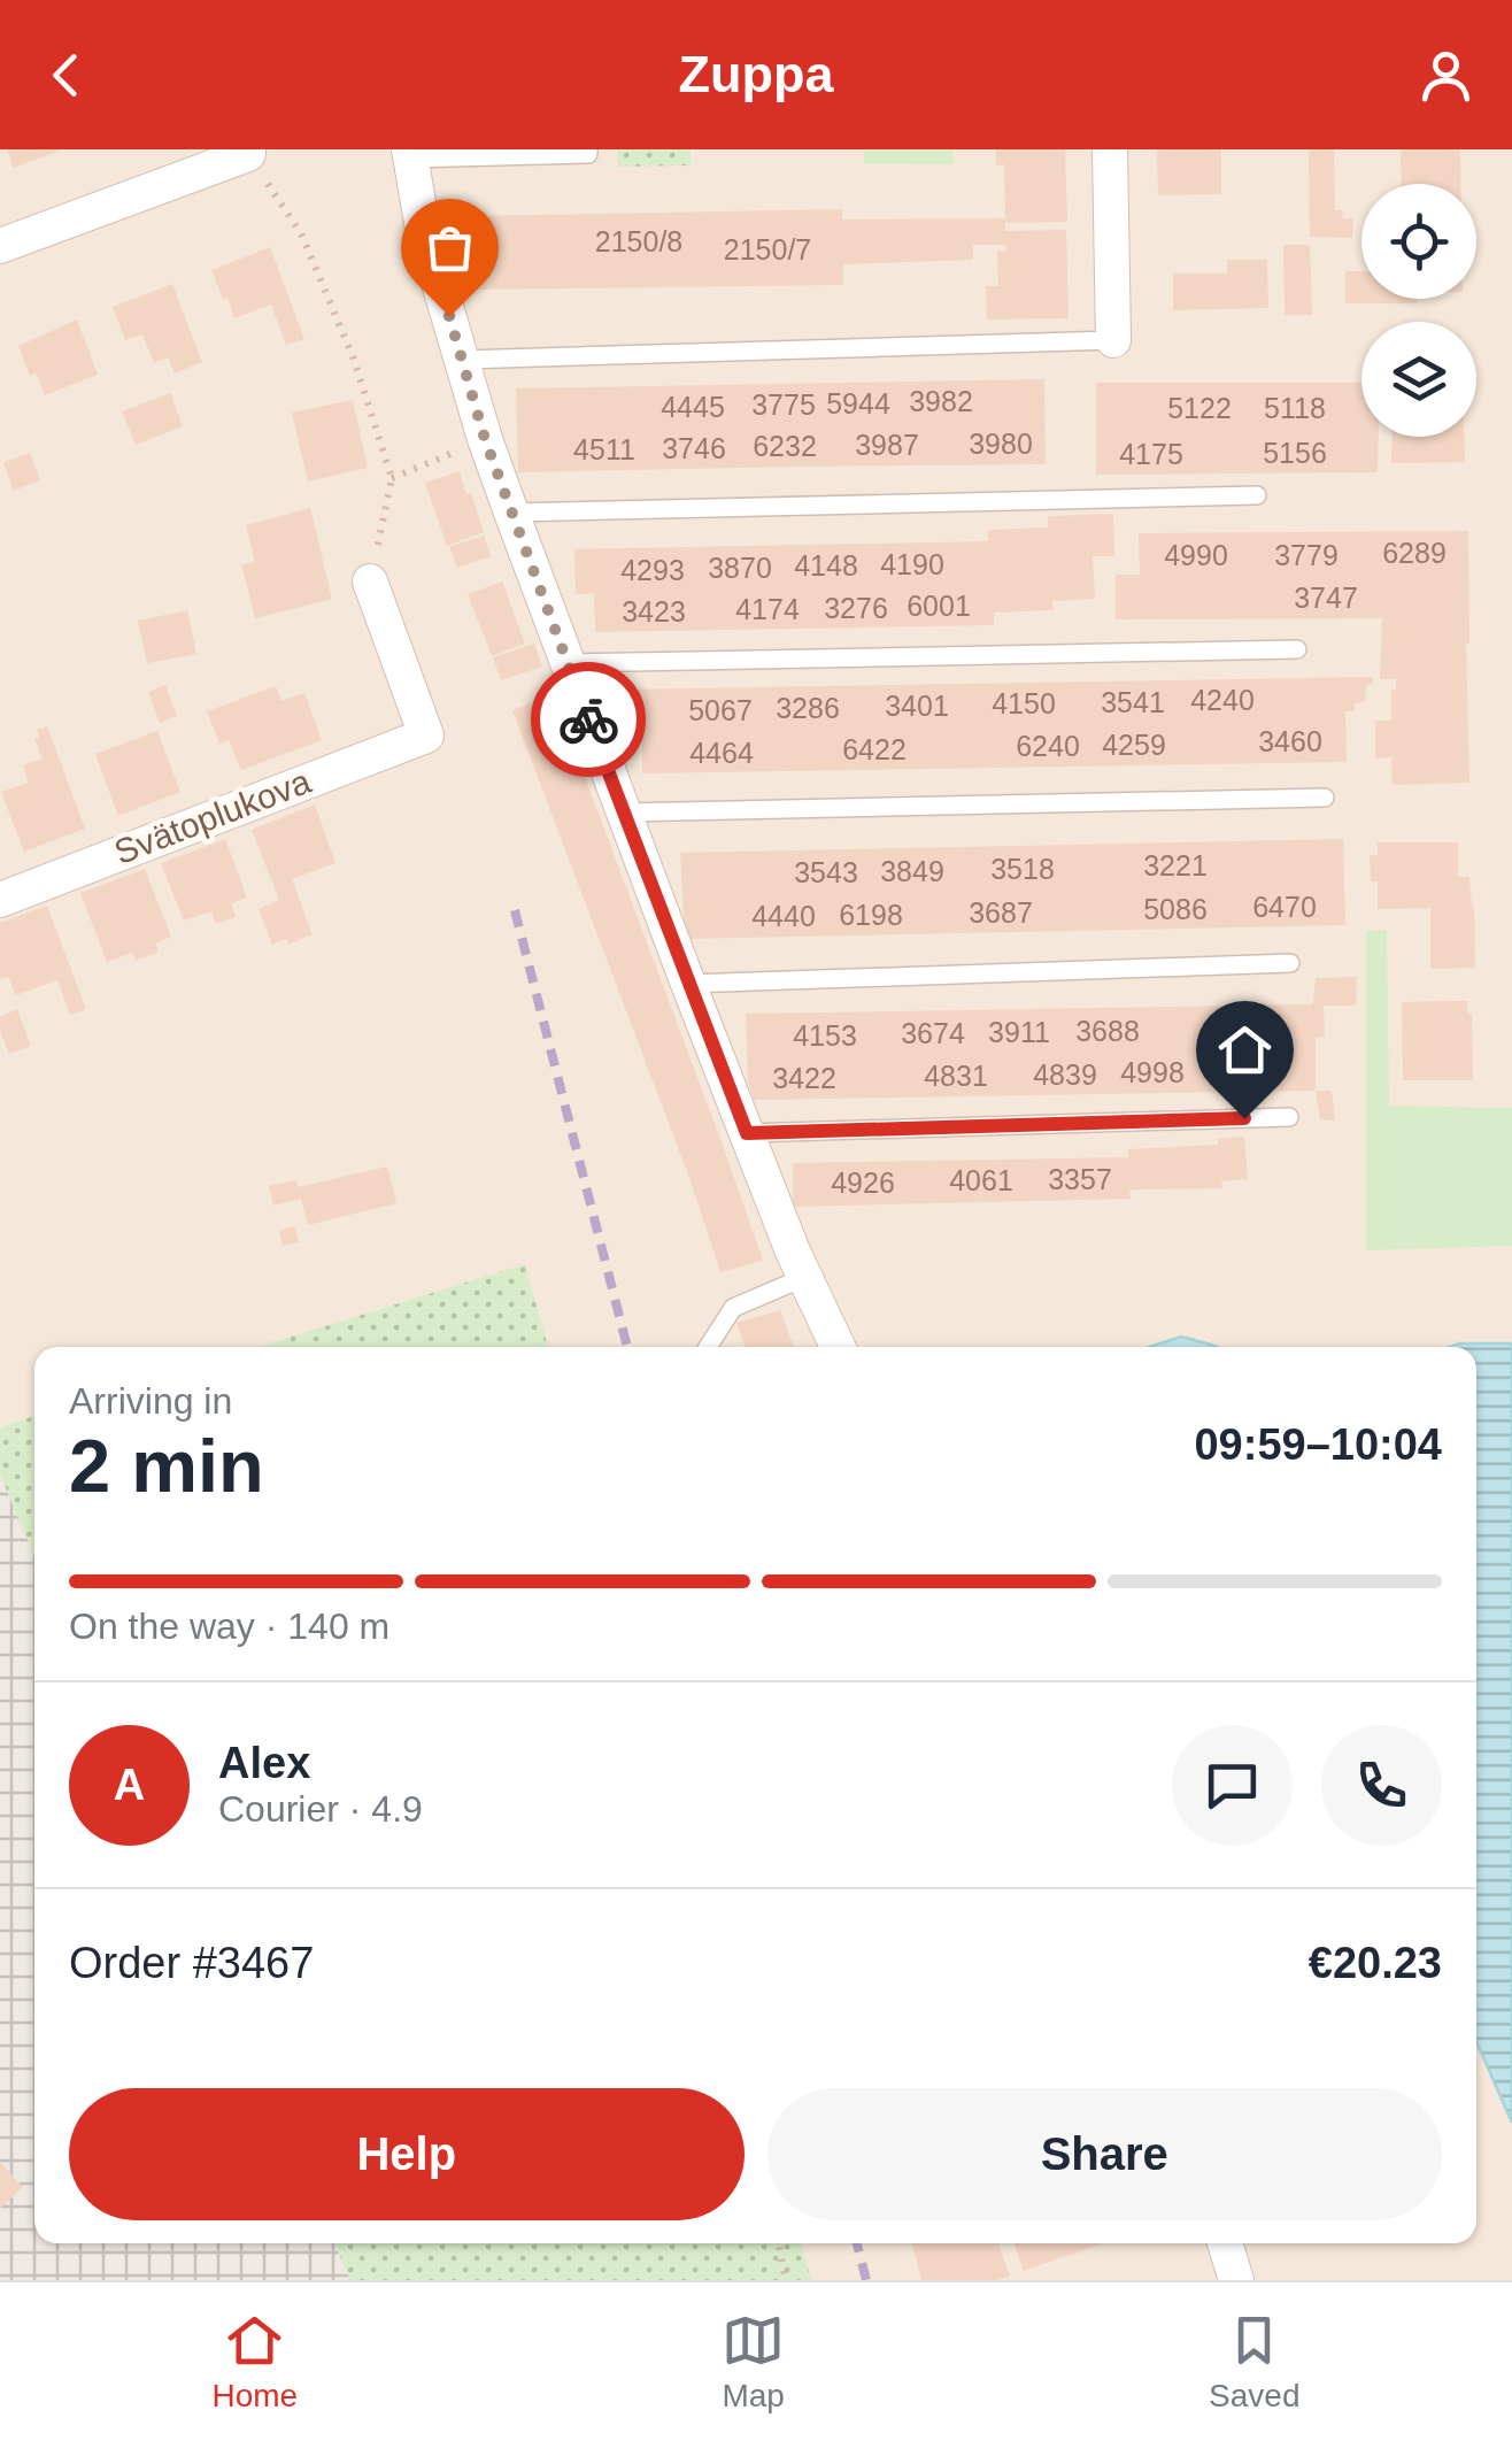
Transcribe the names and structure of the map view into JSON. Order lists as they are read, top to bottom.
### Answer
{
  "streets": {
    "street": ["Svätoplukova"]
  },
  "house_numbers": [
    "2150/8",
    "2150/7",
    "3982",
    "5944",
    "3775",
    "4445",
    "5122",
    "5118",
    "3980",
    "3987",
    "6232",
    "3746",
    "4511",
    "5156",
    "4175",
    "6289",
    "4990",
    "3779",
    "4190",
    "4148",
    "3870",
    "4293",
    "3747",
    "6001",
    "3276",
    "4174",
    "3423",
    "4240",
    "3541",
    "4150",
    "3401",
    "3286",
    "5067",
    "3460",
    "4259",
    "6240",
    "6422",
    "4464",
    "3221",
    "3518",
    "3849",
    "3543",
    "6470",
    "5086",
    "3687",
    "6198",
    "4440",
    "3688",
    "3911",
    "3674",
    "4153",
    "4998",
    "4839",
    "4831",
    "3422",
    "3357",
    "4061",
    "4926"
  ],
  "page": {
    "header": "Zuppa",
    "heading": ["2 min", "Arriving in", "09:59–10:04"],
    "panel": [
      "Alex",
      "Courier · 4.9",
      "Order #3467",
      "€20.23"
    ],
    "bar": "On the way · 140 m",
    "round": "A",
    "buttons": ["Help", "Share"],
    "tabs": ["Home", "Map", "Saved"]
  }
}
